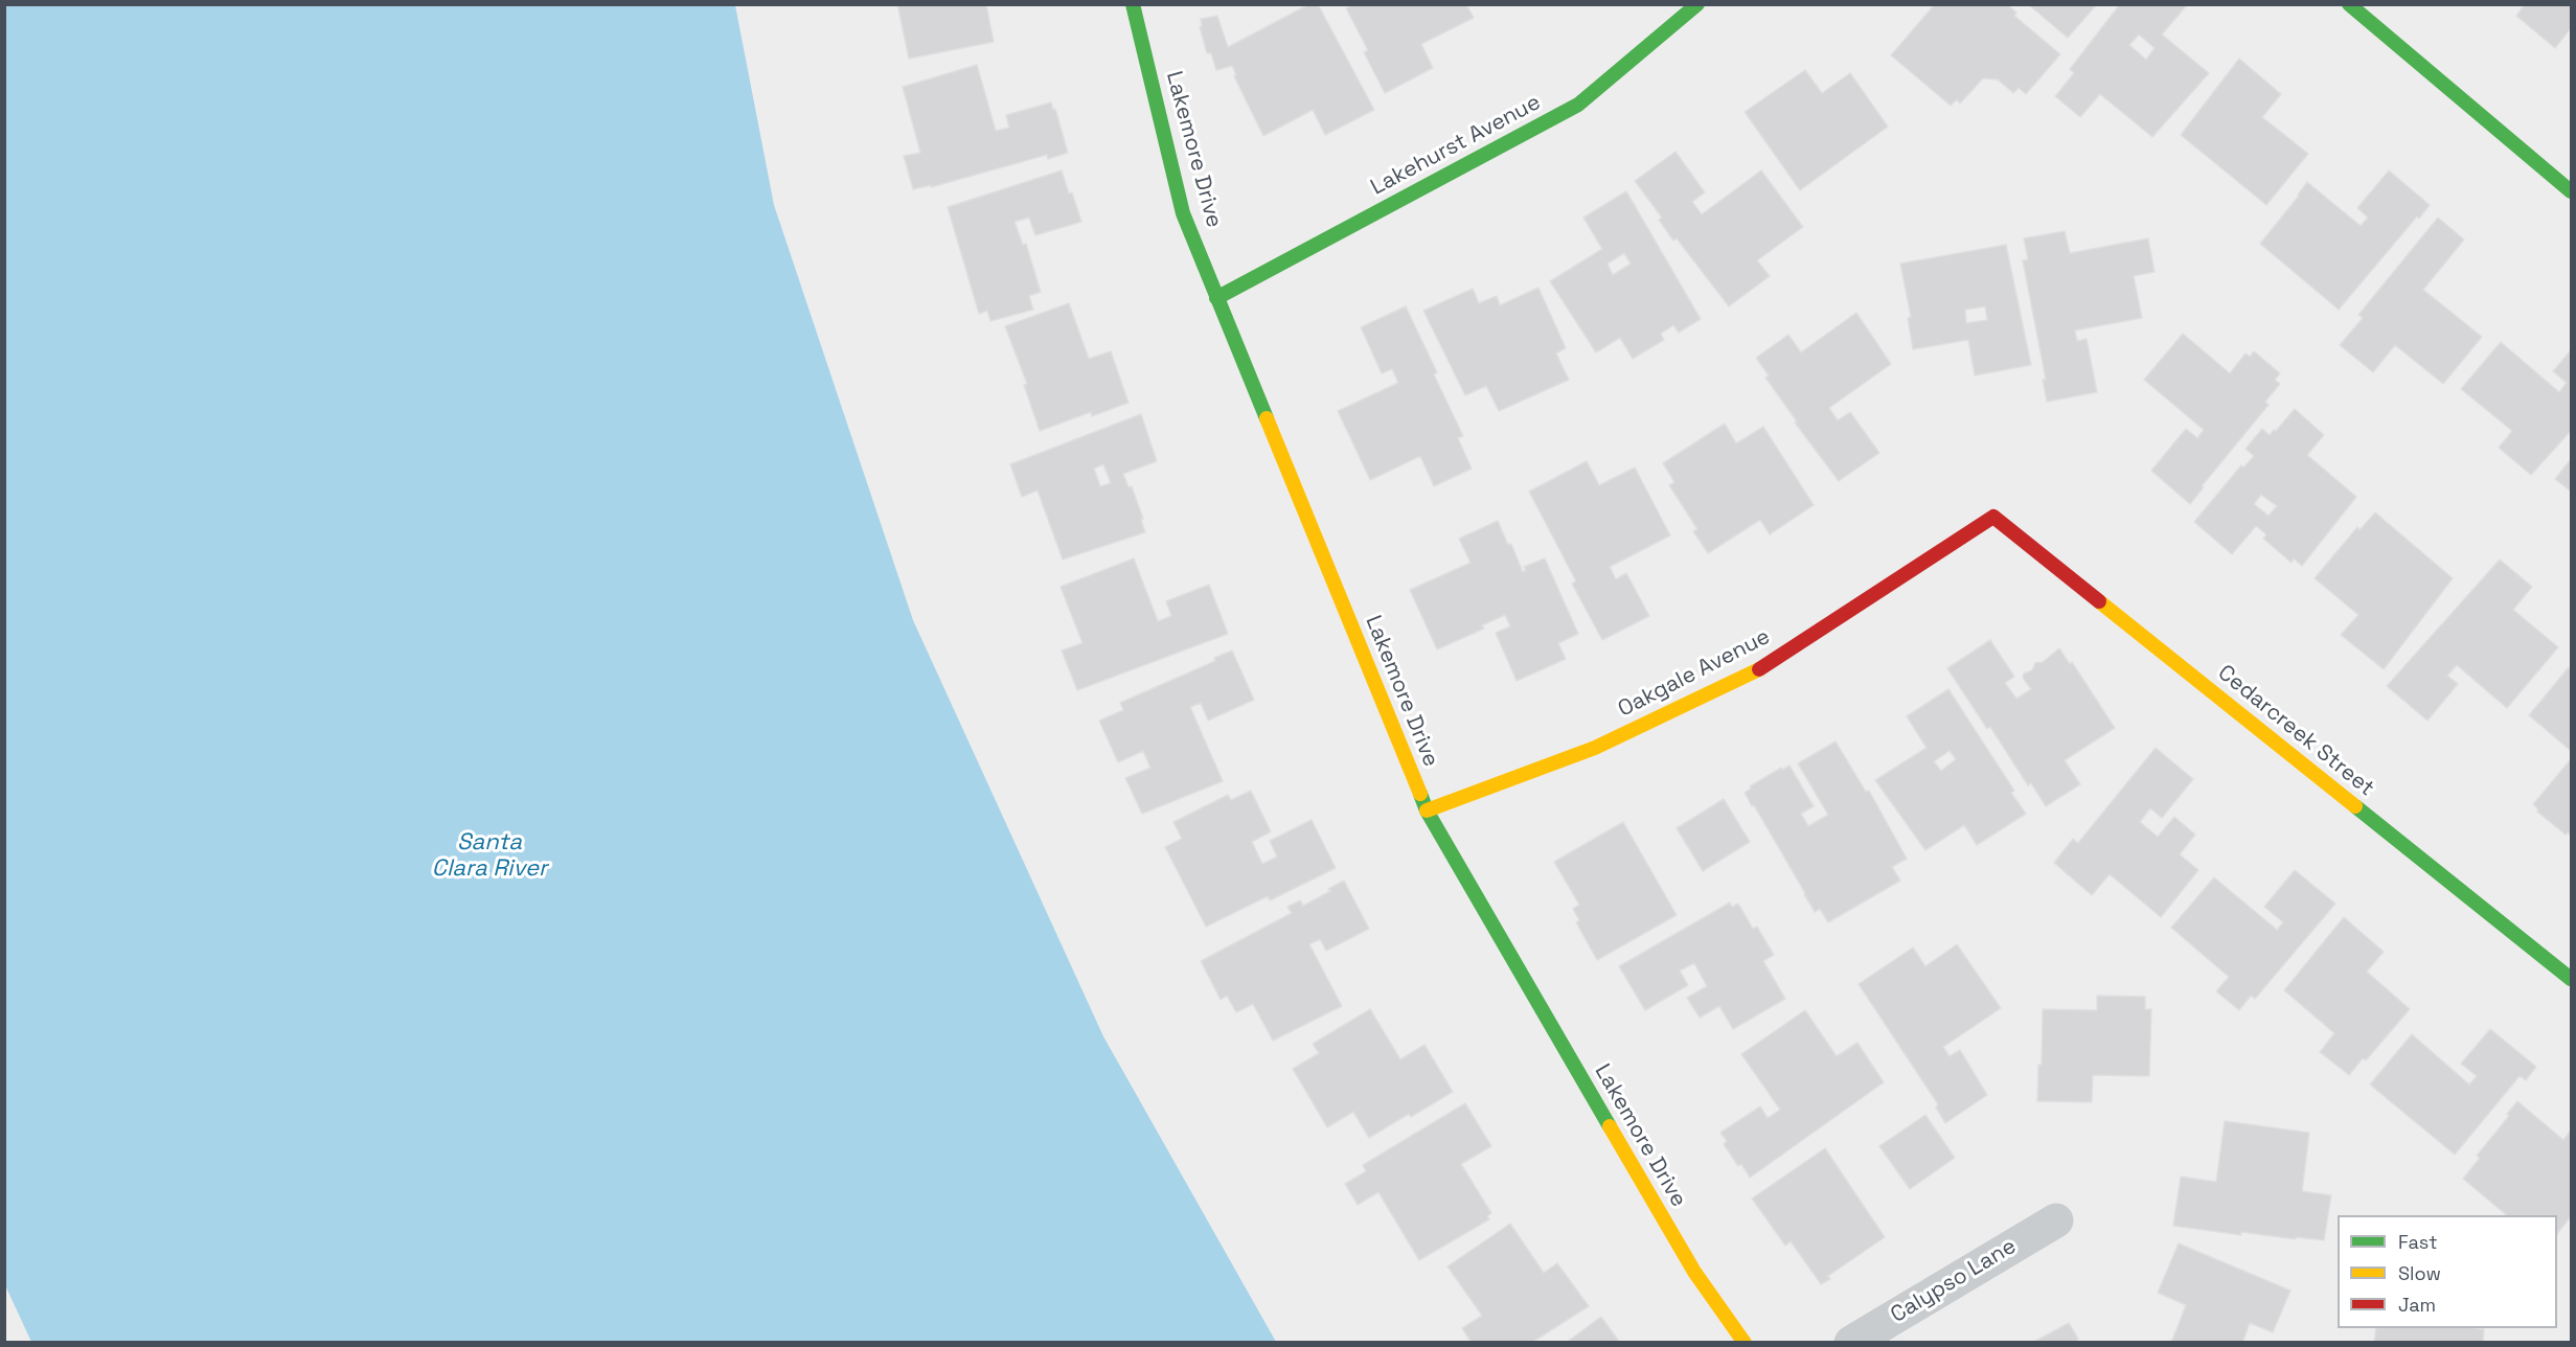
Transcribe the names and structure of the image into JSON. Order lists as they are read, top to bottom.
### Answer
{
  "streets": {
    "street": [
      "Lakehurst Avenue",
      "Lakemore Drive",
      "Oakgale Avenue",
      "Cedarcreek Street",
      "Calypso Lane"
    ]
  },
  "crossings": [
    ["Lakehurst Avenue", "Lakemore Drive"],
    ["Lakemore Drive", "Oakgale Avenue"],
    ["Oakgale Avenue", "Cedarcreek Street"]
  ],
  "water": ["Santa Clara River"],
  "legend": ["Fast", "Slow", "Jam"]
}
